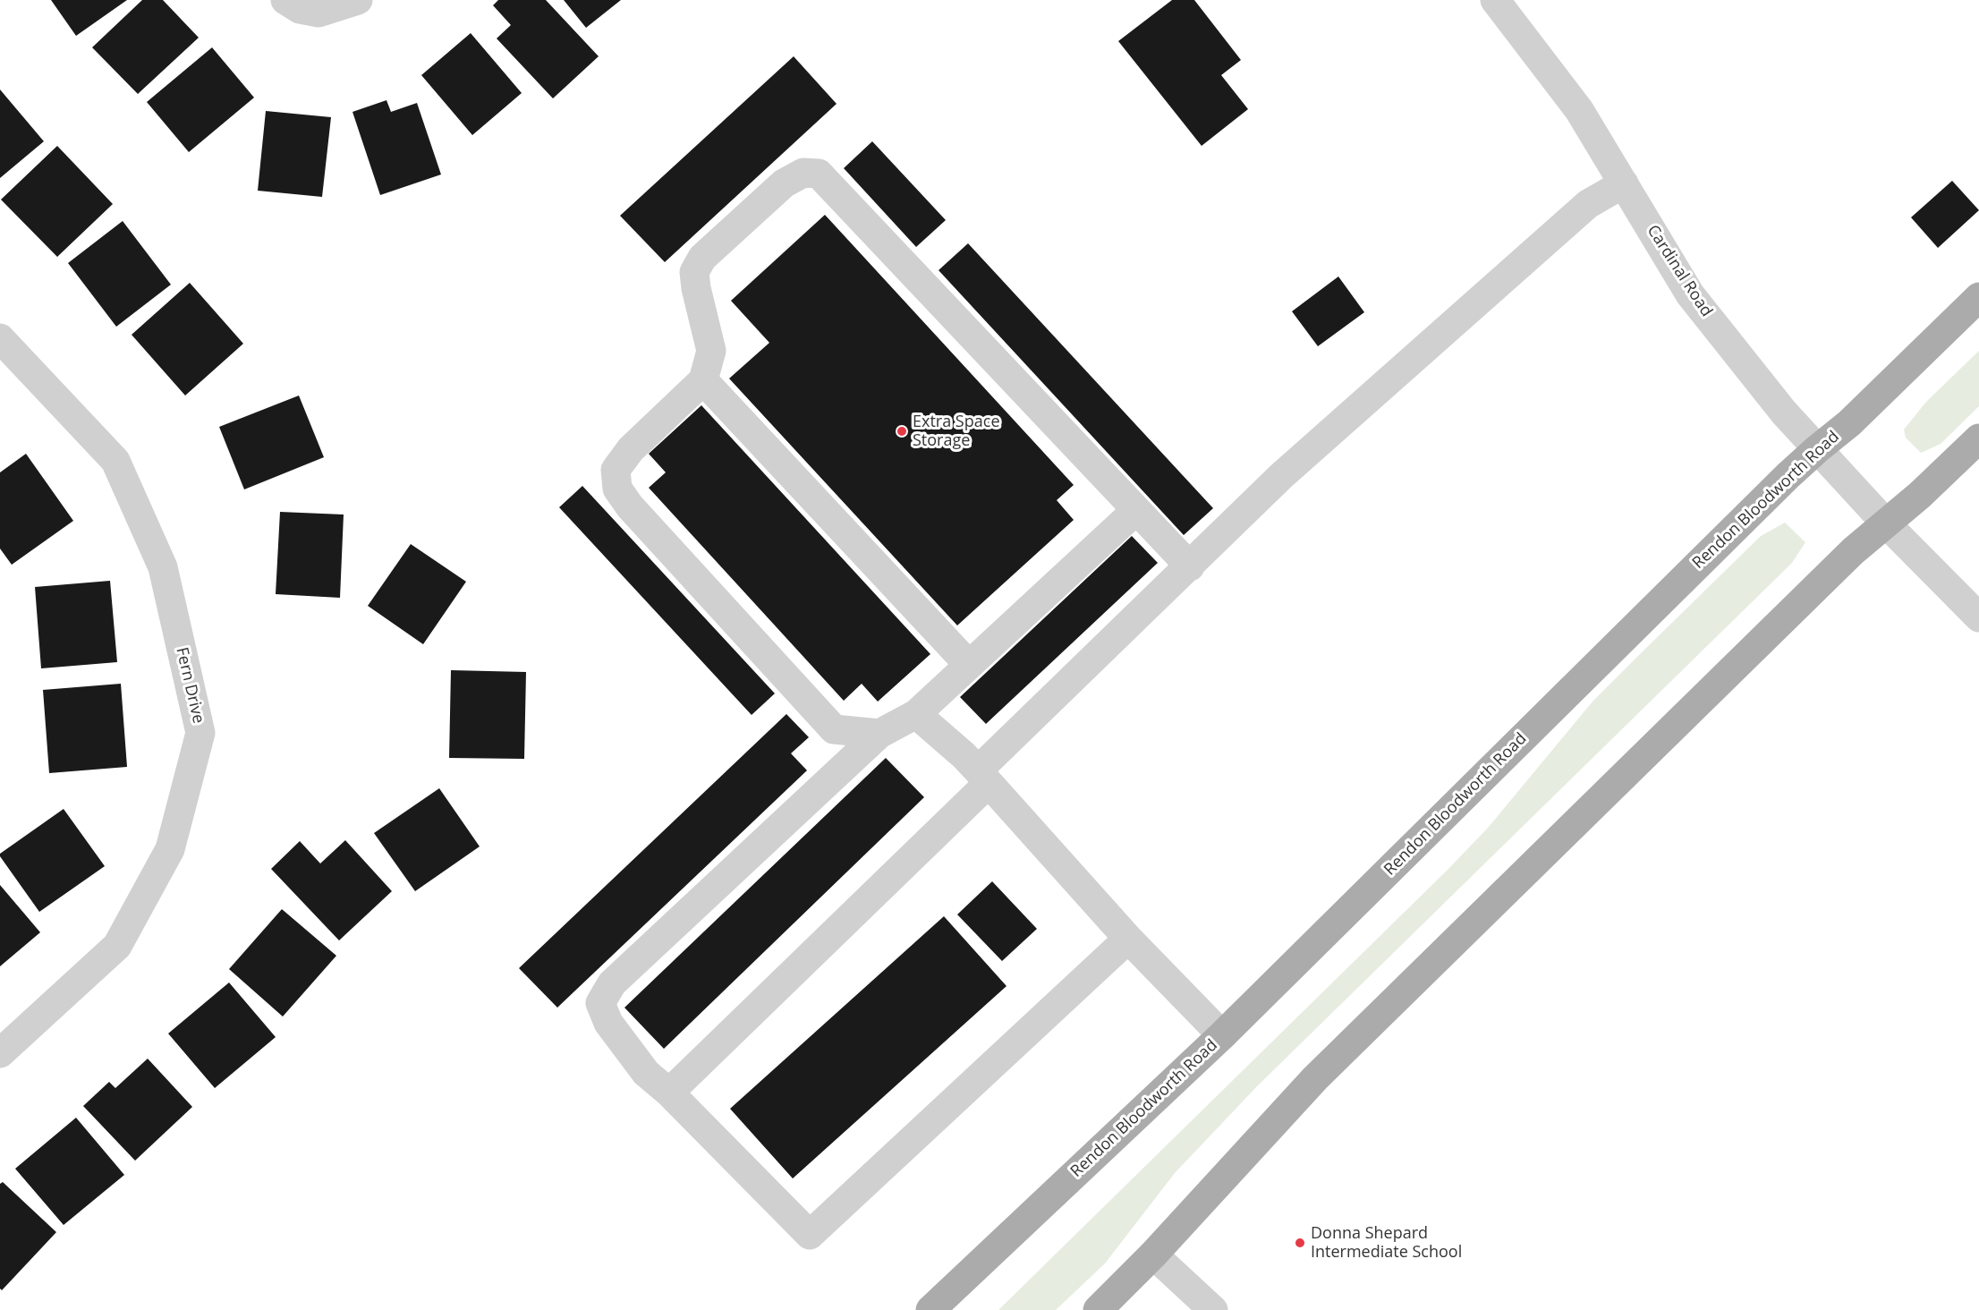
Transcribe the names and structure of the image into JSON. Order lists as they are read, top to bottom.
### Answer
{
  "streets": {
    "main road": ["Rendon Bloodworth Road"],
    "street": ["Cardinal Road", "Fern Drive"]
  },
  "crossings": [
    ["Cardinal Road", "Rendon Bloodworth Road"]
  ],
  "places": ["Extra Space Storage", "Donna Shepard Intermediate School"]
}
